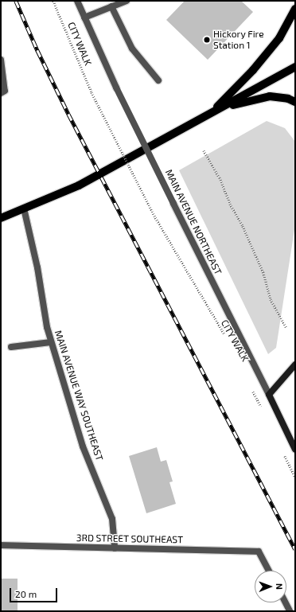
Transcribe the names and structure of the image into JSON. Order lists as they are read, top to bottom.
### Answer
{
  "streets": {
    "street": ["MAIN AVENUE NORTHEAST", "MAIN AVENUE WAY SOUTHEAST", "3RD STREET SOUTHEAST"],
    "path": ["CITY WALK"]
  },
  "crossings": [
    ["MAIN AVENUE WAY SOUTHEAST", "3RD STREET SOUTHEAST"]
  ],
  "places": ["Hickory Fire Station 1"],
  "scale_bar": "20 m",
  "north": "right"
}
